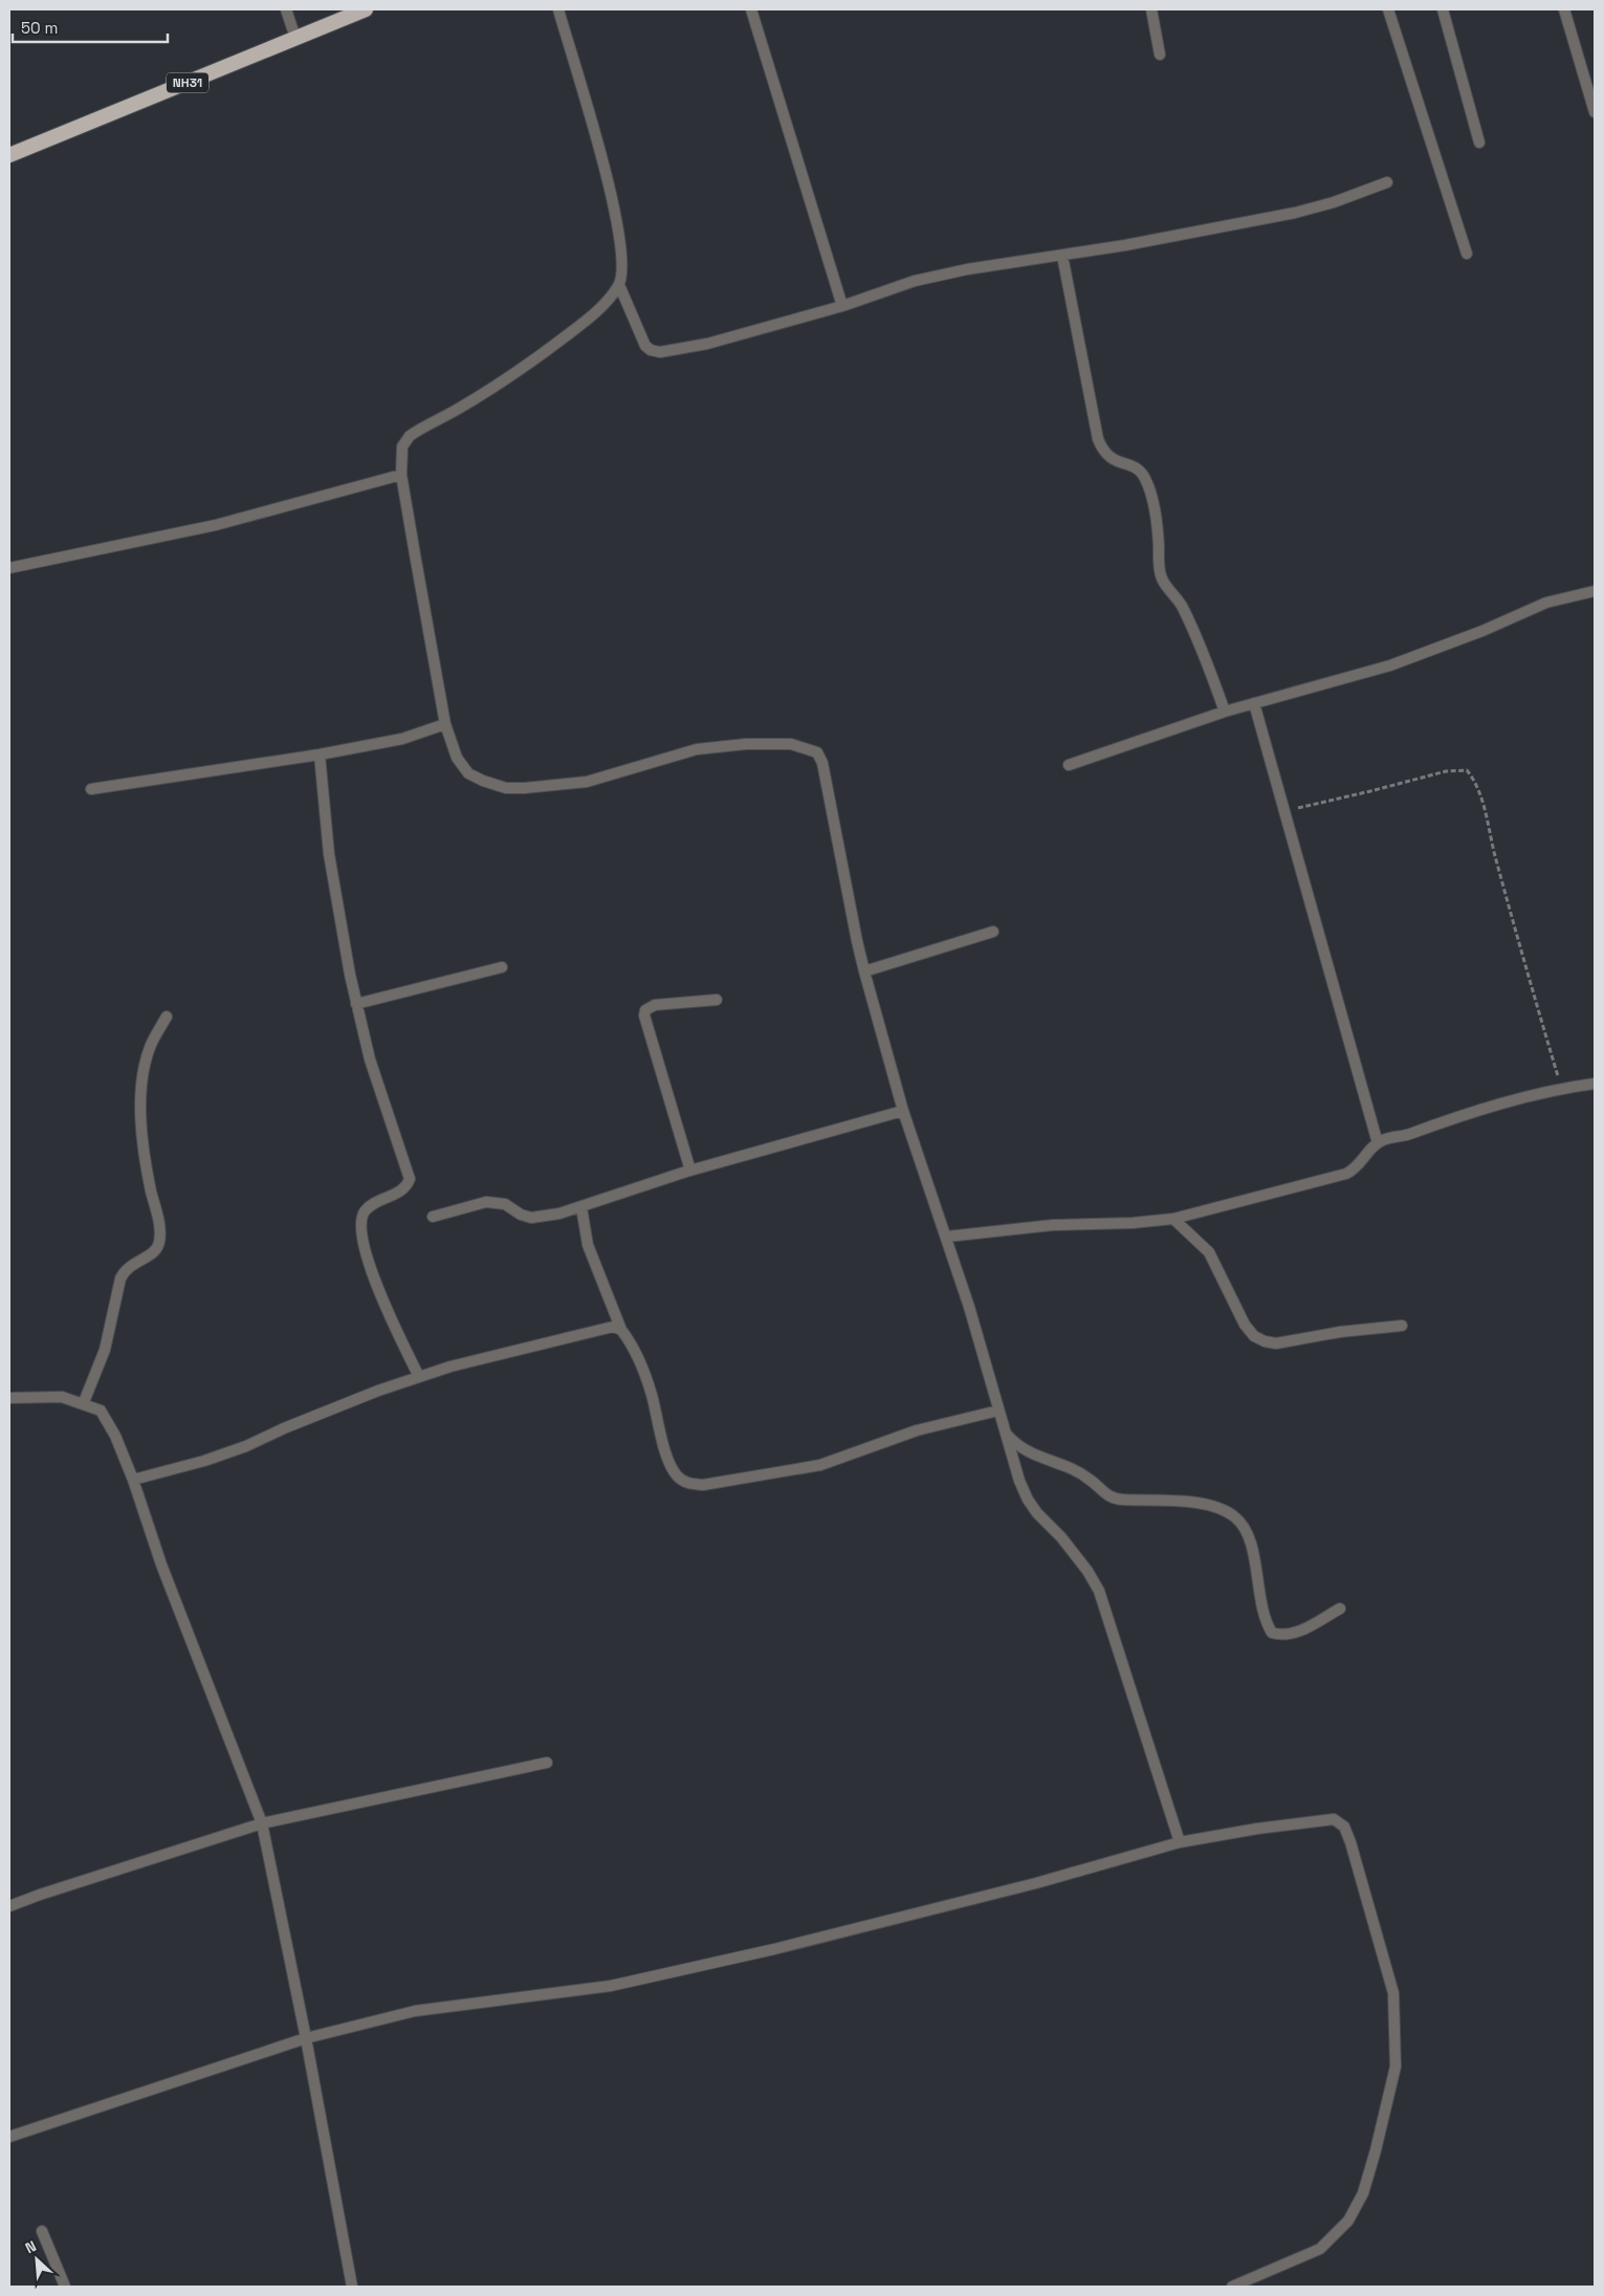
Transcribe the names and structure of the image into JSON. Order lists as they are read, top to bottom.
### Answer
{
  "streets": {
    "highway": ["NH31"]
  },
  "scale_bar": "50 m",
  "north": "top left"
}
